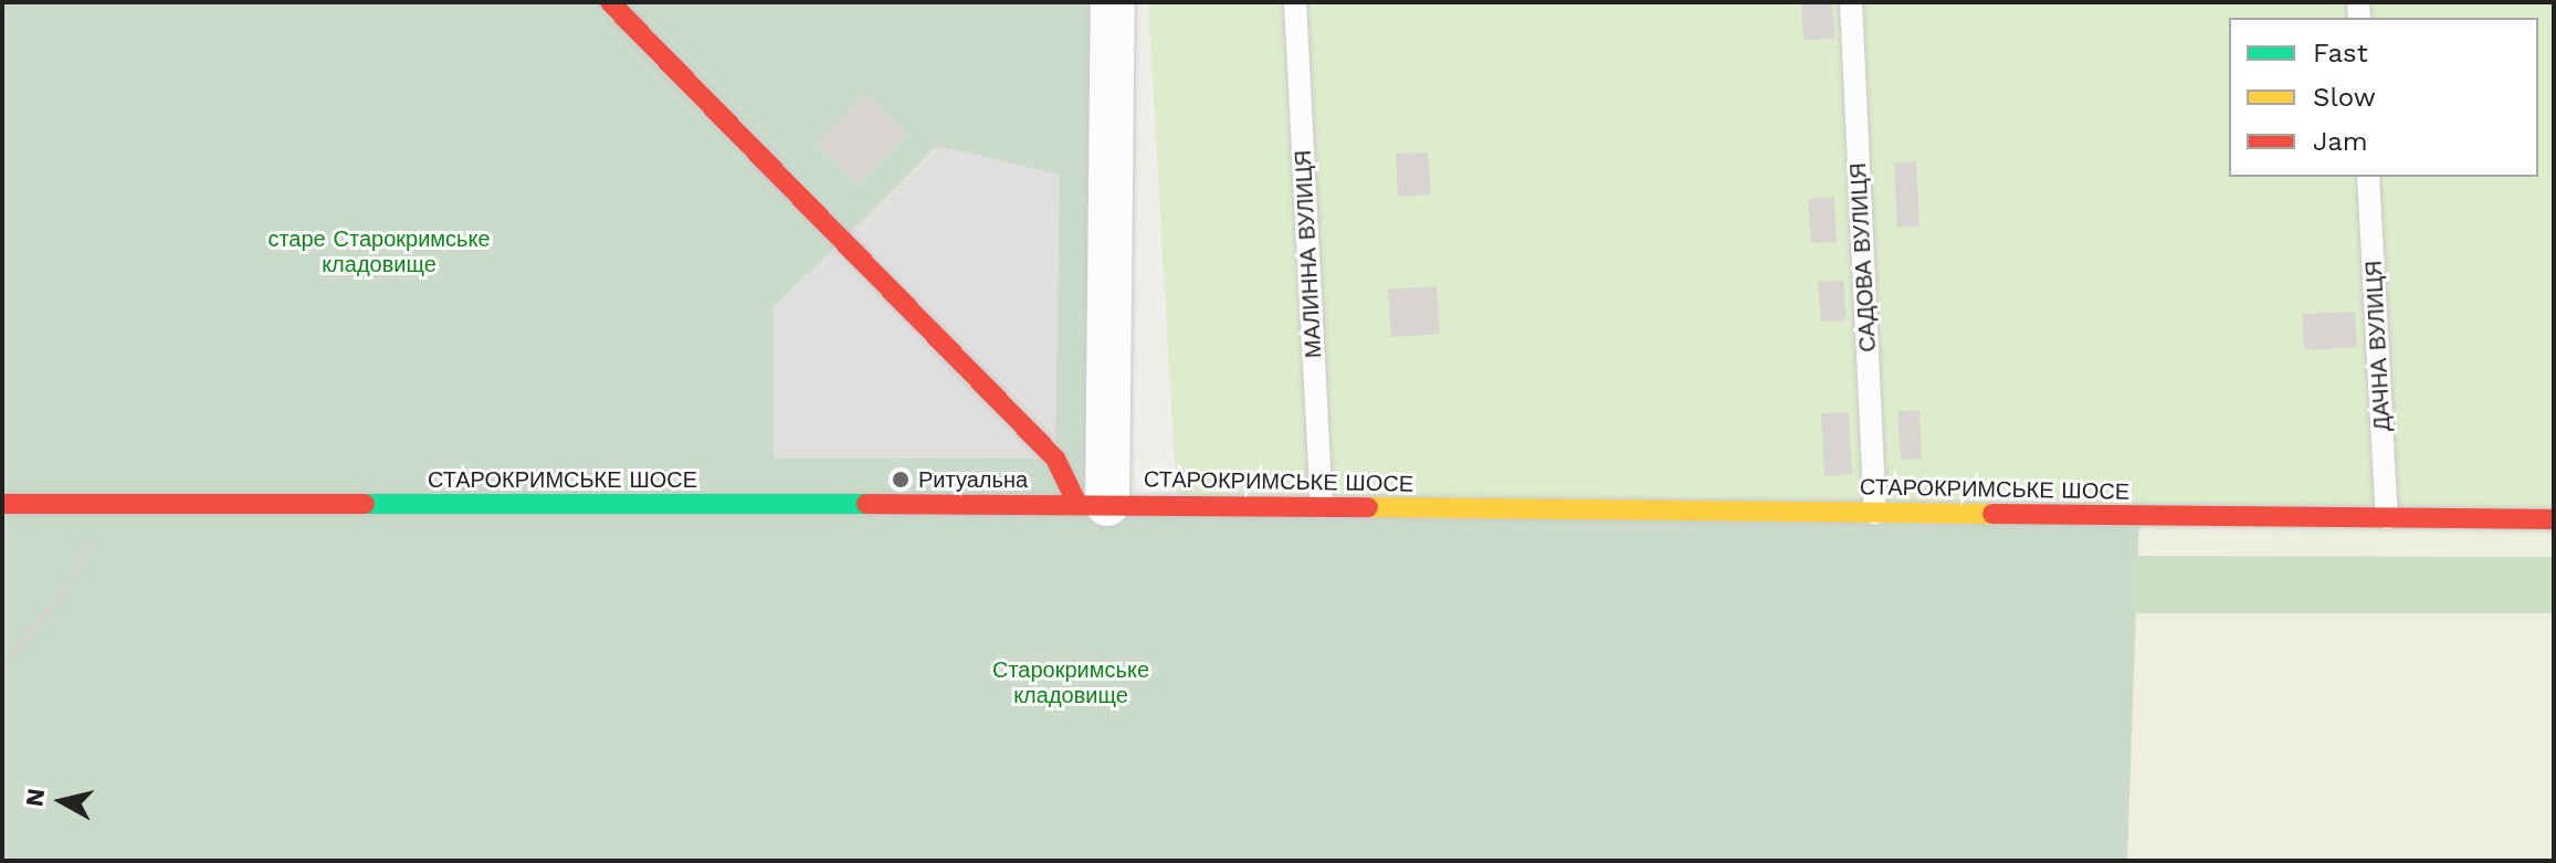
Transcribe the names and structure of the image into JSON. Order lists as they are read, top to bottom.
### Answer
{
  "streets": {
    "street": ["СТАРОКРИМСЬКЕ ШОСЕ"],
    "lane": ["МАЛИННА ВУЛИЦЯ", "САДОВА ВУЛИЦЯ", "ДАЧНА ВУЛИЦЯ"]
  },
  "crossings": [
    ["МАЛИННА ВУЛИЦЯ", "СТАРОКРИМСЬКЕ ШОСЕ"],
    ["САДОВА ВУЛИЦЯ", "СТАРОКРИМСЬКЕ ШОСЕ"],
    ["ДАЧНА ВУЛИЦЯ", "СТАРОКРИМСЬКЕ ШОСЕ"]
  ],
  "parks": ["старе Старокримське кладовище", "Старокримське кладовище"],
  "places": ["Ритуальна"],
  "legend": ["Fast", "Slow", "Jam"],
  "north": "left"
}
